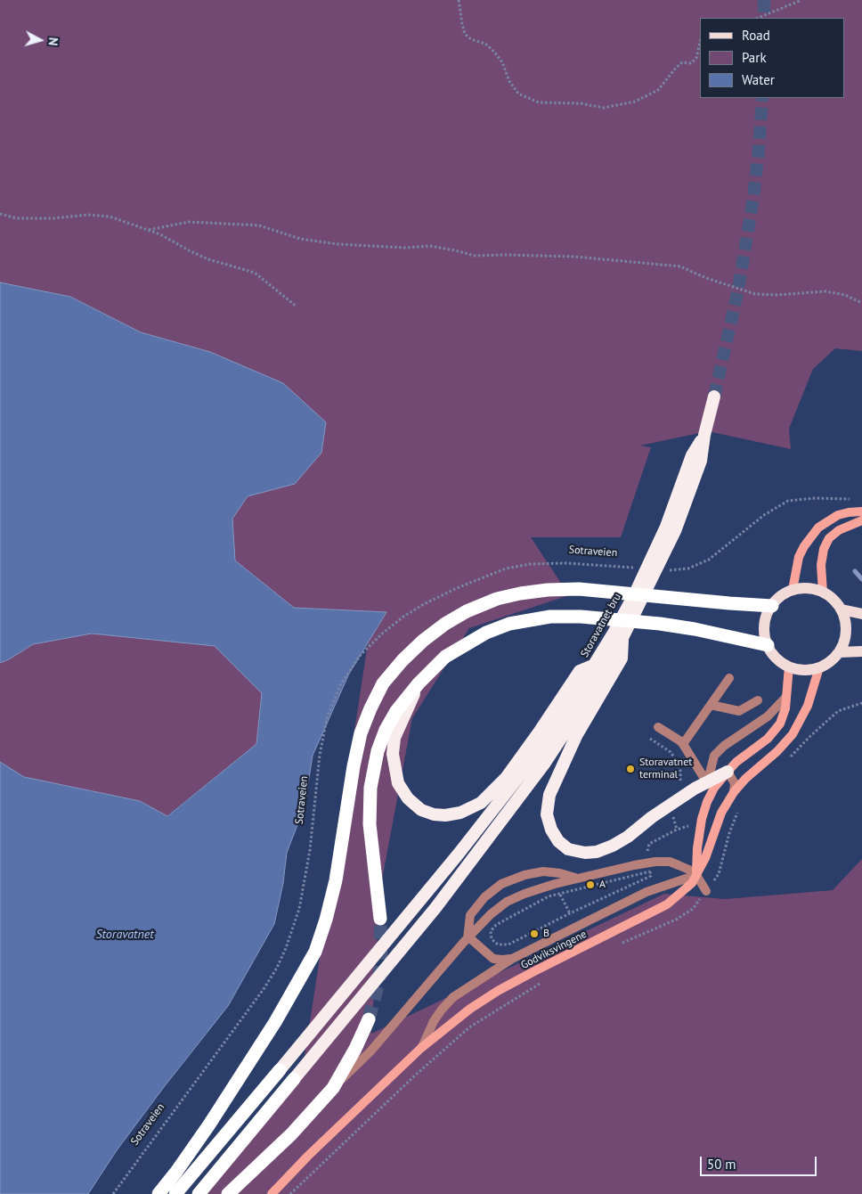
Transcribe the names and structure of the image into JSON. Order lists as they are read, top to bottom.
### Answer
{
  "streets": {
    "highway": ["Storavatnet bru"],
    "main road": ["Godviksvingene"],
    "path": ["Sotraveien"]
  },
  "water": ["Storavatnet"],
  "places": ["Storavatnet terminal", "A", "B"],
  "legend": ["Road", "Park", "Water"],
  "scale_bar": "50 m",
  "north": "right"
}
